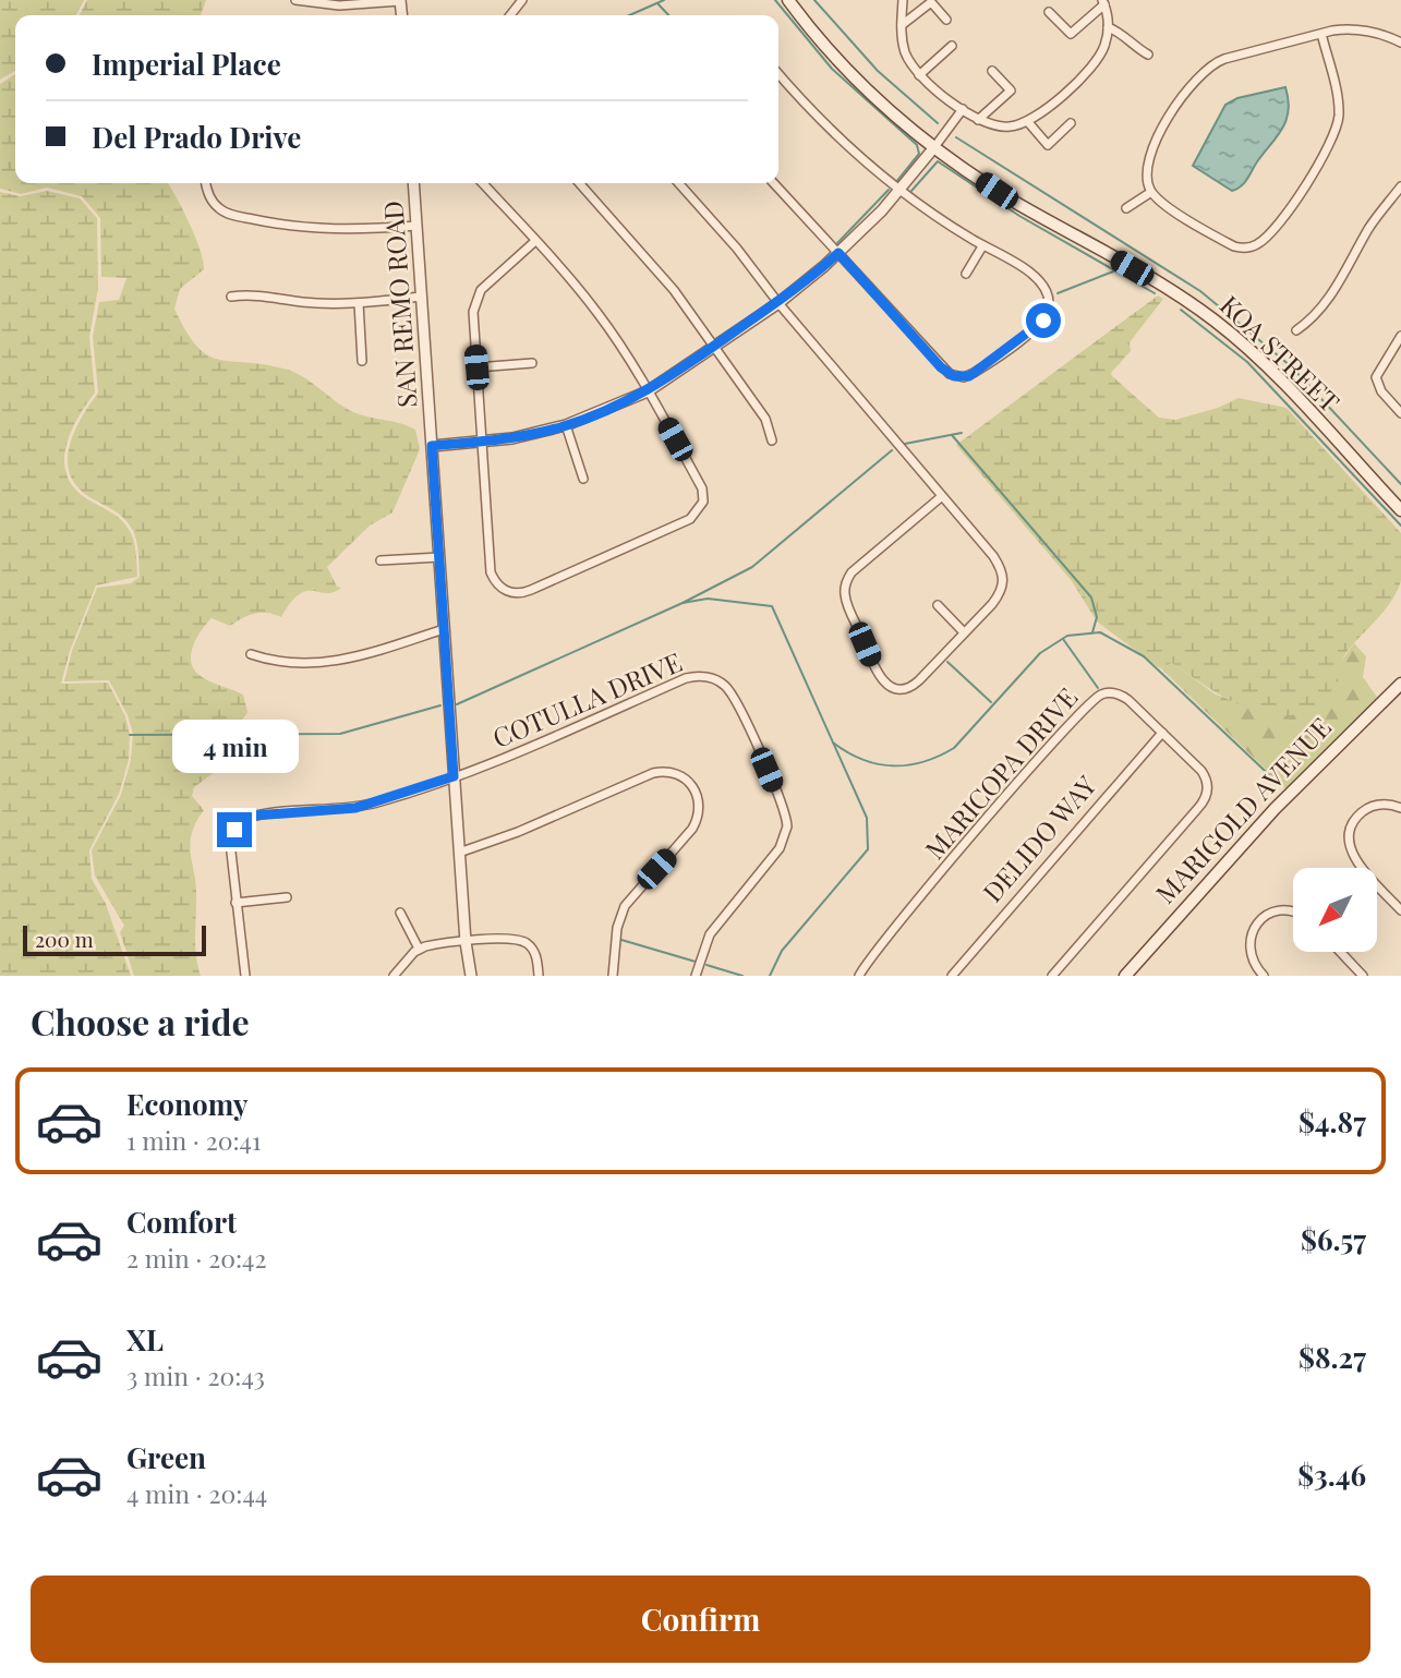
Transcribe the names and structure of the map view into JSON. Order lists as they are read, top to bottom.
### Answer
{
  "streets": {
    "main road": ["KOA STREET", "MARIGOLD AVENUE"],
    "street": [
      "SAN REMO ROAD",
      "COTULLA DRIVE",
      "MARICOPA DRIVE",
      "DELIDO WAY"
    ]
  },
  "crossings": [
    ["SAN REMO ROAD", "COTULLA DRIVE"],
    ["MARICOPA DRIVE", "DELIDO WAY"]
  ],
  "scale_bar": "200 m",
  "north": "bottom left",
  "page": {
    "banner": ["Imperial Place", "Del Prado Drive"],
    "bubble": "4 min",
    "scale": "200 m",
    "heading": "Choose a ride",
    "list": [
      {
        "name": "Economy",
        "note": "1 min · 20:41",
        "value": "$4.87"
      },
      {
        "name": "Comfort",
        "note": "2 min · 20:42",
        "value": "$6.57"
      },
      {
        "name": "XL",
        "note": "3 min · 20:43",
        "value": "$8.27"
      },
      {
        "name": "Green",
        "note": "4 min · 20:44",
        "value": "$3.46"
      }
    ],
    "buttons": "Confirm"
  }
}
